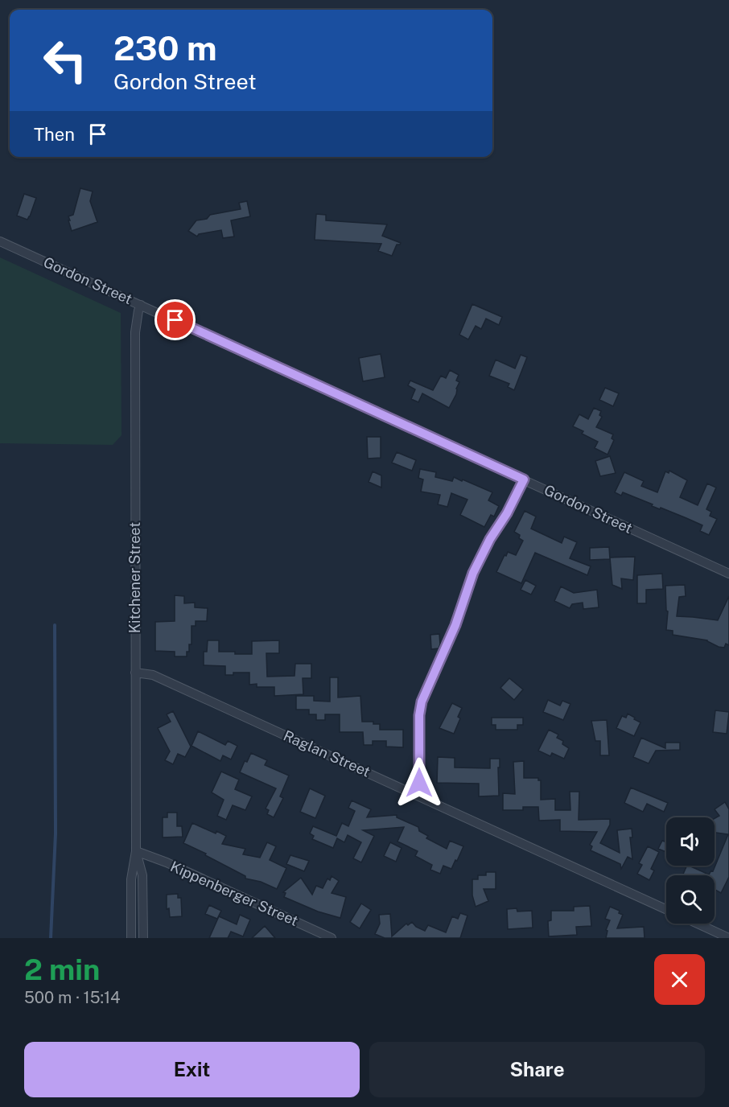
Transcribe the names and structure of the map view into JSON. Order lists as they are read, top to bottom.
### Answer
{
  "streets": {
    "street": [
      "Gordon Street",
      "Kitchener Street",
      "Raglan Street",
      "Kippenberger Street"
    ]
  },
  "crossings": [
    ["Gordon Street", "Kitchener Street"],
    ["Kitchener Street", "Raglan Street"],
    ["Kitchener Street", "Kippenberger Street"]
  ],
  "page": {
    "turn": ["230 m", "Gordon Street"],
    "then": "Then",
    "heading": ["2 min", "500 m · 15:14"],
    "buttons": ["Exit", "Share"]
  }
}
